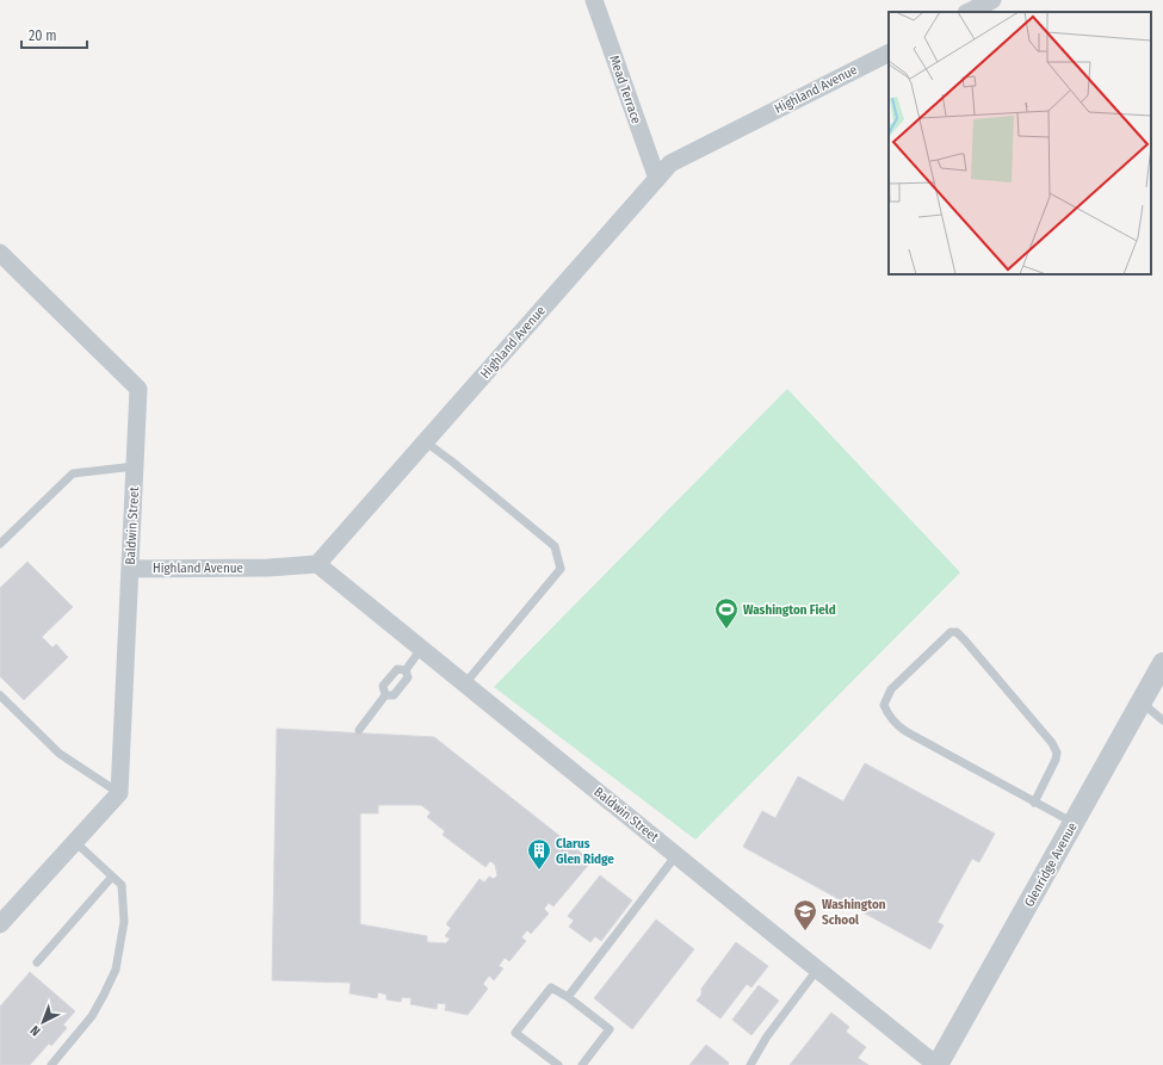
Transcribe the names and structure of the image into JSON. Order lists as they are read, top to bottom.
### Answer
{
  "streets": {
    "street": [
      "Mead Terrace",
      "Highland Avenue",
      "Baldwin Street",
      "Glenridge Avenue"
    ]
  },
  "crossings": [
    ["Mead Terrace", "Highland Avenue"],
    ["Highland Avenue", "Baldwin Street"],
    ["Baldwin Street", "Glenridge Avenue"]
  ],
  "places": {
    "sports": ["Washington Field"],
    "building": ["Clarus Glen Ridge"],
    "school or university": ["Washington School"]
  },
  "scale_bar": "20 m",
  "north": "bottom left"
}
